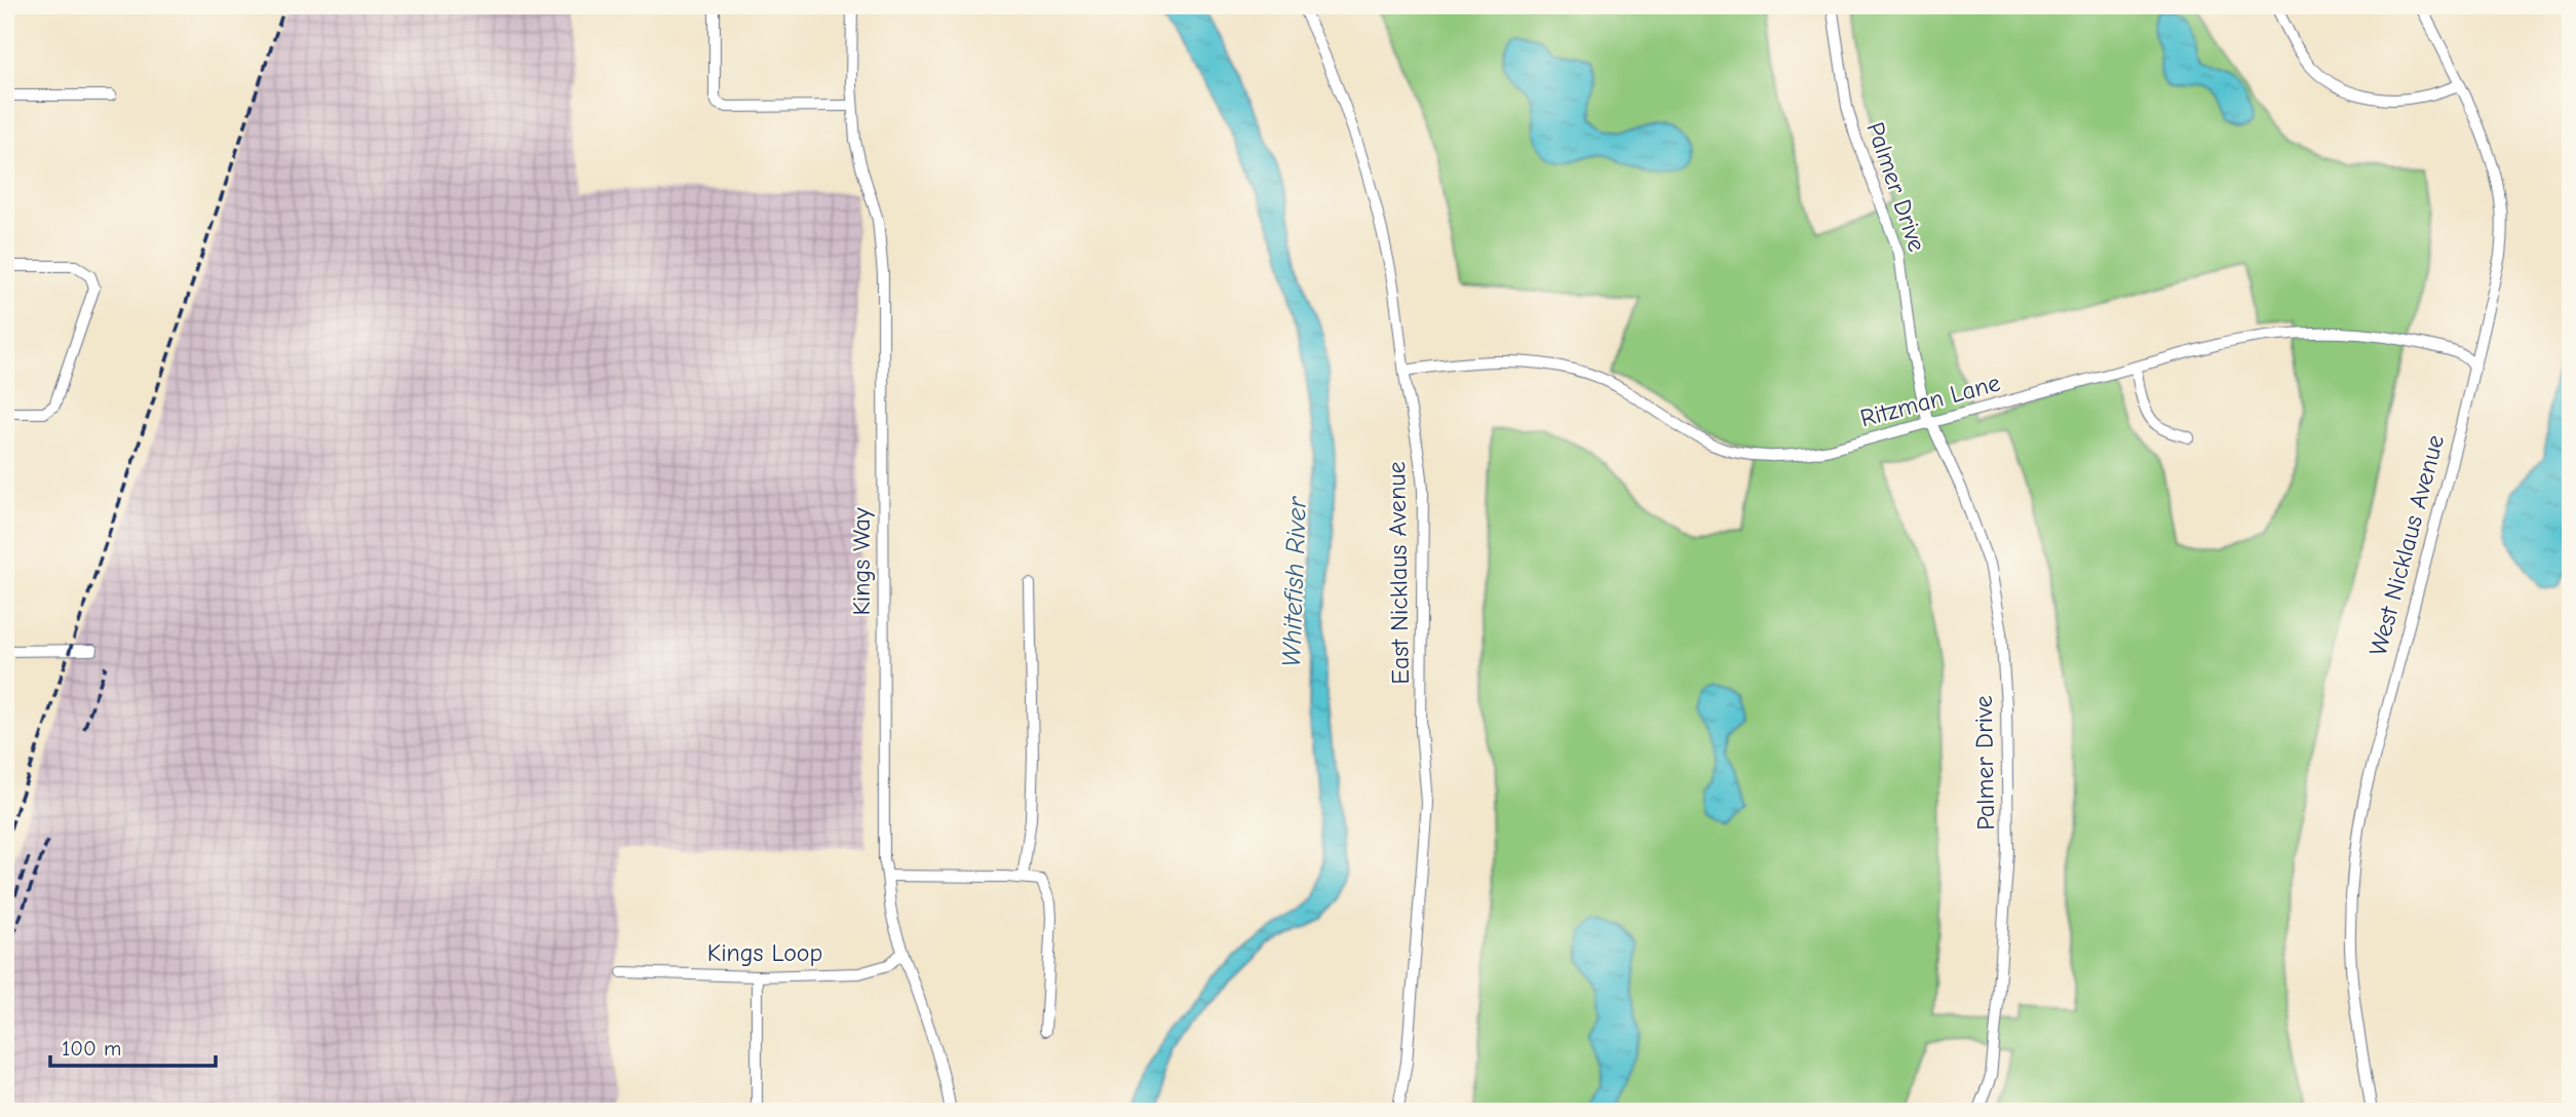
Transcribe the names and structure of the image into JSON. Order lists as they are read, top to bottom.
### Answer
{
  "streets": {
    "street": [
      "Palmer Drive",
      "Ritzman Lane",
      "West Nicklaus Avenue",
      "Kings Way",
      "East Nicklaus Avenue",
      "Kings Loop"
    ]
  },
  "crossings": [
    ["Palmer Drive", "Ritzman Lane"],
    ["Ritzman Lane", "West Nicklaus Avenue"],
    ["Ritzman Lane", "East Nicklaus Avenue"],
    ["Kings Way", "Kings Loop"]
  ],
  "water": ["Whitefish River"],
  "scale_bar": "100 m"
}
